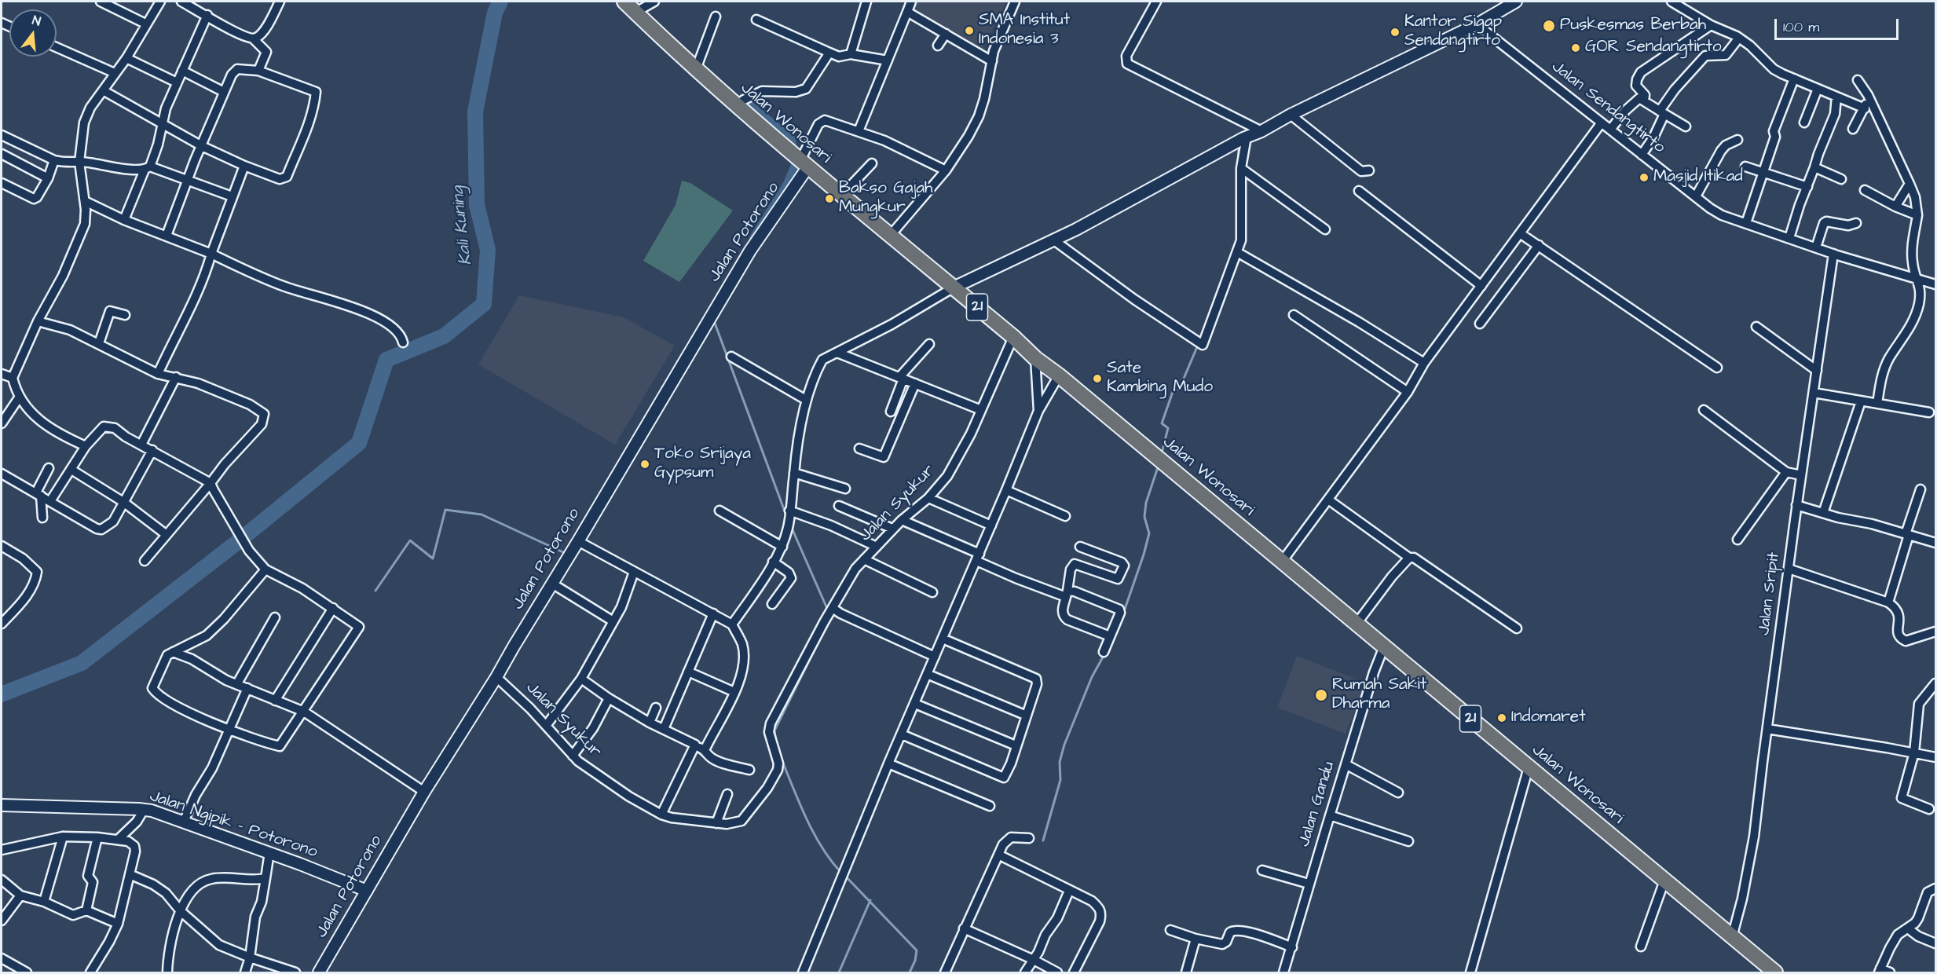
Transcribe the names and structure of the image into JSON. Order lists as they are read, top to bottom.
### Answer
{
  "streets": {
    "highway": ["Jalan Wonosari", "21"],
    "street": [
      "Jalan Sendangtirto",
      "Jalan Potorono",
      "Jalan Syukur",
      "Jalan Sripit",
      "Jalan Gandu",
      "Jalan Ngipik - Potorono"
    ]
  },
  "crossings": [
    ["Jalan Sendangtirto", "Jalan Sripit"],
    ["Jalan Wonosari", "Jalan Potorono"],
    ["Jalan Wonosari", "Jalan Syukur"],
    ["Jalan Wonosari", "Jalan Sripit"],
    ["Jalan Wonosari", "Jalan Gandu"],
    ["Jalan Potorono", "Jalan Syukur"],
    ["Jalan Potorono", "Jalan Ngipik - Potorono"]
  ],
  "water": ["Kali Kuning"],
  "places": [
    "Puskesmas Berbah",
    "SMA Institut Indonesia 3",
    "Kantor Sigap Sendangtirto",
    "GOR Sendangtirto",
    "Masjid Itikad",
    "Bakso Gajah Mungkur",
    "Sate Kambing Mudo",
    "Toko Srijaya Gypsum",
    "Rumah Sakit Dharma",
    "Indomaret"
  ],
  "scale_bar": "100 m",
  "north": "top"
}
